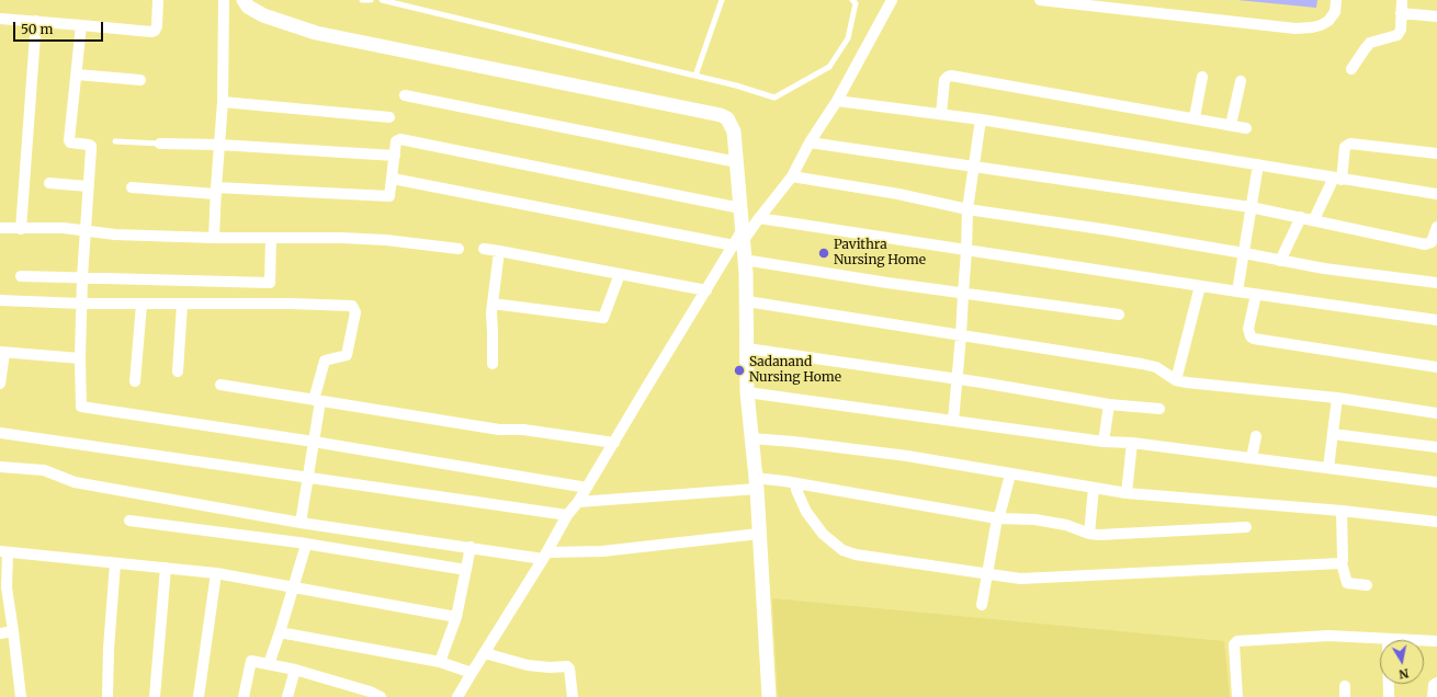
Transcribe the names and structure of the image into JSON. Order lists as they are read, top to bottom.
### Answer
{
  "places": ["Pavithra Nursing Home", "Sadanand Nursing Home"],
  "scale_bar": "50 m",
  "north": "bottom"
}
